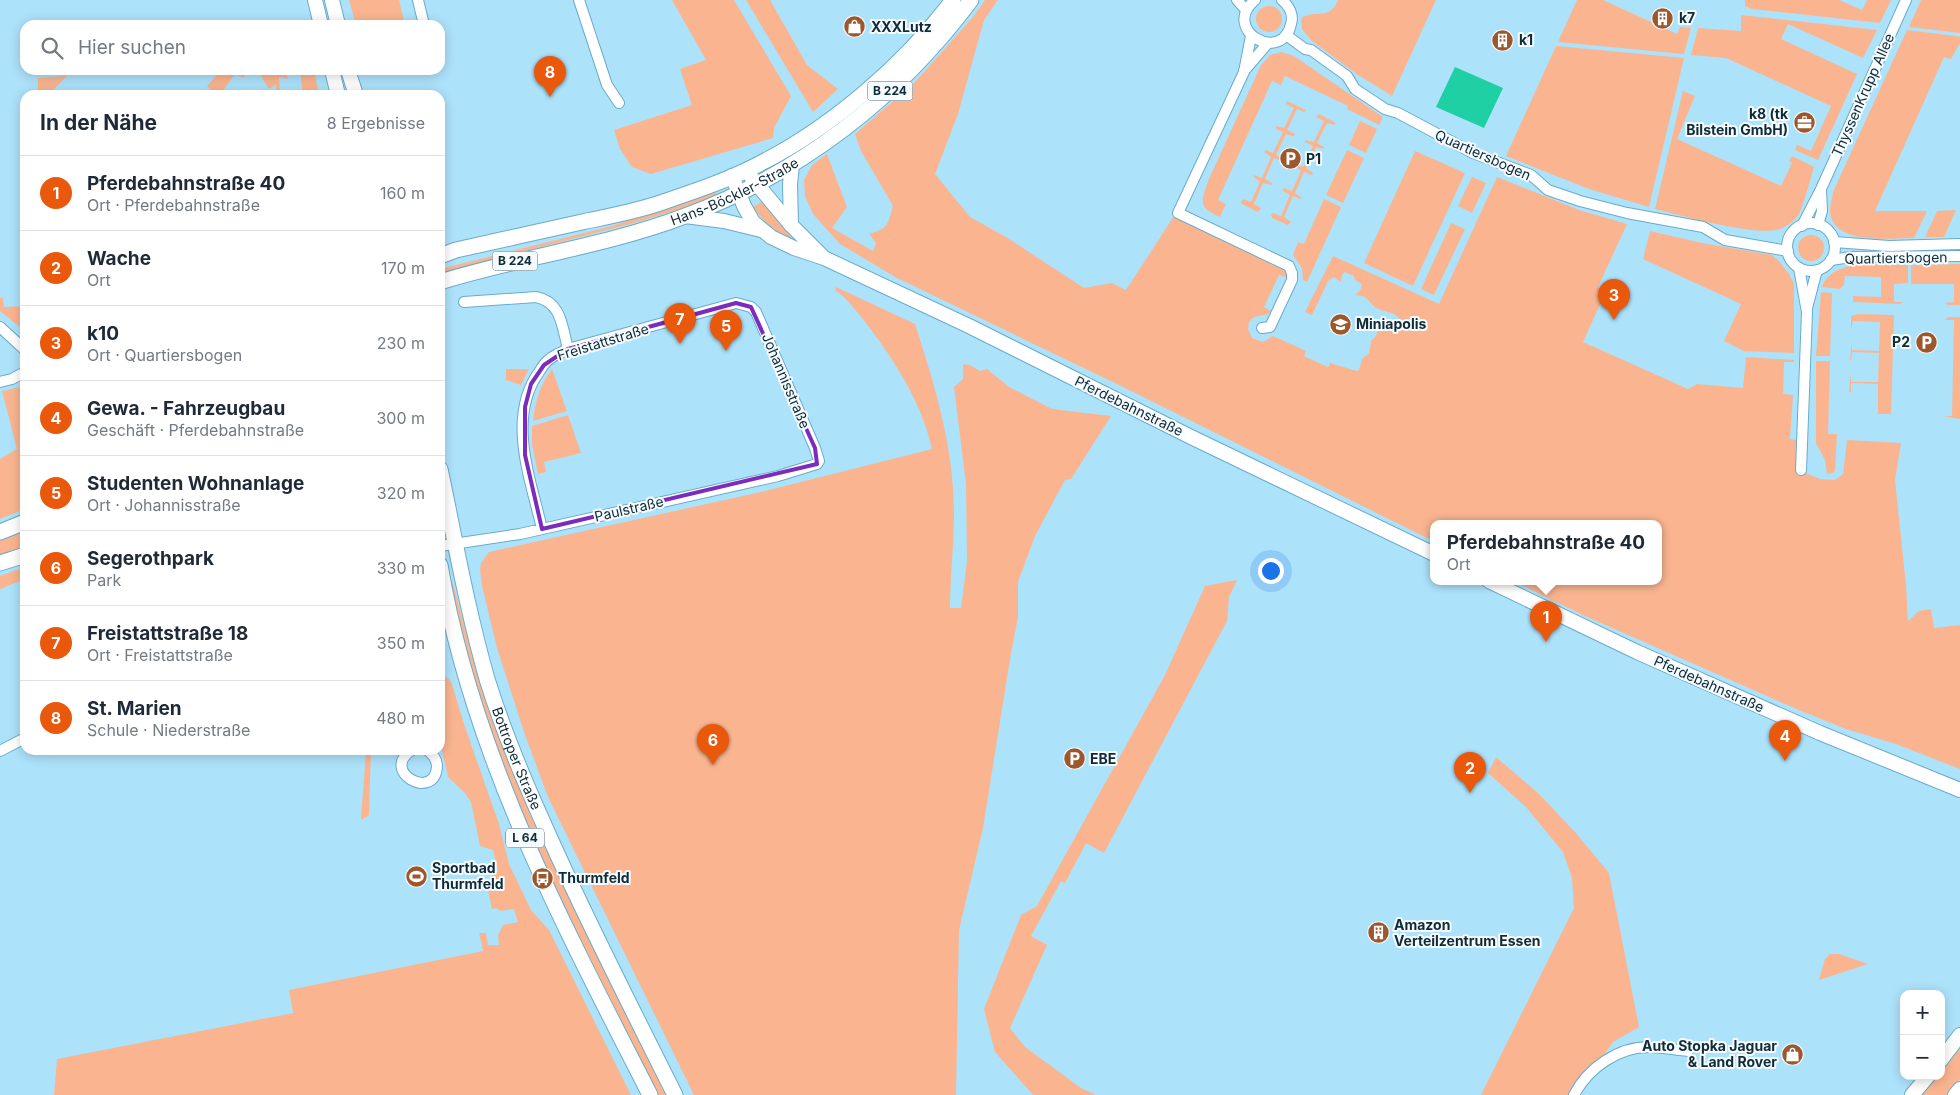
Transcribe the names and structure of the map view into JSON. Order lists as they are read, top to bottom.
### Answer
{
  "streets": {
    "main road": [
      "B 224",
      "Hans-Böckler-Straße",
      "Bottroper Straße",
      "L 64"
    ],
    "street": [
      "ThyssenKrupp Allee",
      "Quartiersbogen",
      "Freistattstraße",
      "Johannisstraße",
      "Pferdebahnstraße",
      "Paulstraße"
    ]
  },
  "crossings": [
    ["ThyssenKrupp Allee", "Quartiersbogen"],
    ["Hans-Böckler-Straße", "Pferdebahnstraße"],
    ["Freistattstraße", "Johannisstraße"],
    ["Freistattstraße", "Paulstraße"],
    ["Johannisstraße", "Paulstraße"],
    ["Paulstraße", "Bottroper Straße"],
    ["Paulstraße", "L 64"],
    ["Bottroper Straße", "L 64"]
  ],
  "places": {
    "building": ["k7", "k1", "Amazon Verteilzentrum Essen"],
    "shop": ["XXXLutz", "Auto Stopka Jaguar & Land Rover"],
    "office": ["k8 (tk Bilstein GmbH)"],
    "parking": ["P1", "P2", "EBE"],
    "school or university": ["Miniapolis"],
    "sports": ["Sportbad Thurmfeld"],
    "bus stop": ["Thurmfeld"]
  },
  "page": {
    "search": "Hier suchen",
    "pins": [
      "8",
      "3",
      "7",
      "5",
      "1",
      "4",
      "6",
      "2"
    ],
    "heading": ["In der Nähe", "8 Ergebnisse"],
    "list": [
      {
        "mark": "1",
        "name": "Pferdebahnstraße 40",
        "note": "Ort · Pferdebahnstraße",
        "value": "160 m"
      },
      {
        "mark": "2",
        "name": "Wache",
        "note": "Ort",
        "value": "170 m"
      },
      {
        "mark": "3",
        "name": "k10",
        "note": "Ort · Quartiersbogen",
        "value": "230 m"
      },
      {
        "mark": "4",
        "name": "Gewa. - Fahrzeugbau",
        "note": "Geschäft · Pferdebahnstraße",
        "value": "300 m"
      },
      {
        "mark": "5",
        "name": "Studenten Wohnanlage",
        "note": "Ort · Johannisstraße",
        "value": "320 m"
      },
      {
        "mark": "6",
        "name": "Segerothpark",
        "note": "Park",
        "value": "330 m"
      },
      {
        "mark": "7",
        "name": "Freistattstraße 18",
        "note": "Ort · Freistattstraße",
        "value": "350 m"
      },
      {
        "mark": "8",
        "name": "St. Marien",
        "note": "Schule · Niederstraße",
        "value": "480 m"
      }
    ],
    "popup": ["Pferdebahnstraße 40", "Ort"],
    "map_buttons": ["+", "−"]
  }
}
